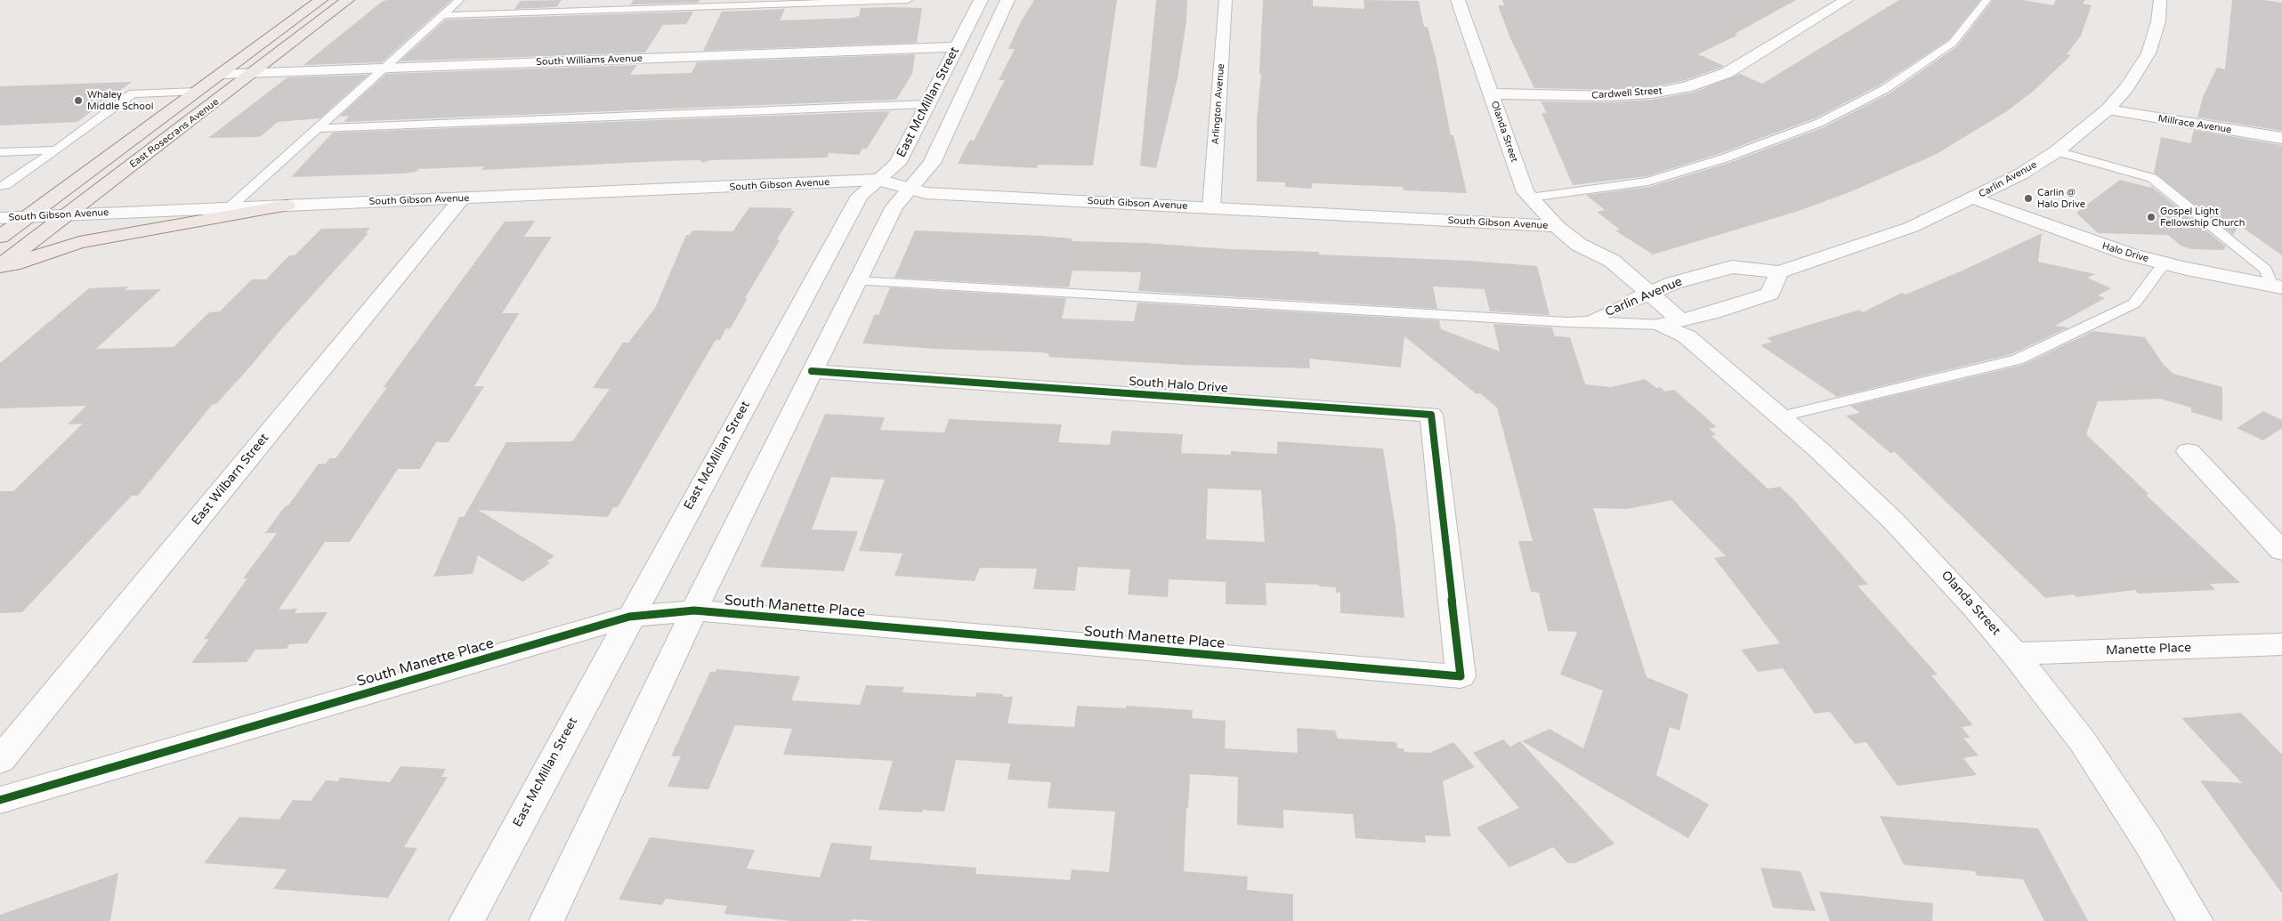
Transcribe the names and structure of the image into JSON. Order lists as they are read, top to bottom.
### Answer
{
  "streets": {
    "main road": ["East Rosecrans Avenue"],
    "street": [
      "South Williams Avenue",
      "Cardwell Street",
      "East McMillan Street",
      "Arlington Avenue",
      "Millrace Avenue",
      "Olanda Street",
      "Carlin Avenue",
      "South Gibson Avenue",
      "Halo Drive",
      "South Halo Drive",
      "East Wilbarn Street",
      "South Manette Place",
      "Manette Place"
    ]
  },
  "crossings": [
    ["South Williams Avenue", "East McMillan Street"],
    ["South Williams Avenue", "East Rosecrans Avenue"],
    ["Cardwell Street", "Olanda Street"],
    ["East McMillan Street", "South Gibson Avenue"],
    ["East McMillan Street", "South Manette Place"],
    ["Arlington Avenue", "South Gibson Avenue"],
    ["Millrace Avenue", "Carlin Avenue"],
    ["Olanda Street", "Carlin Avenue"],
    ["Olanda Street", "South Gibson Avenue"],
    ["Olanda Street", "Manette Place"],
    ["East Rosecrans Avenue", "South Gibson Avenue"],
    ["Carlin Avenue", "Halo Drive"],
    ["South Gibson Avenue", "East Wilbarn Street"],
    ["South Halo Drive", "South Manette Place"]
  ],
  "places": ["Whaley Middle School", "Carlin @ Halo Drive", "Gospel Light Fellowship Church"]
}
